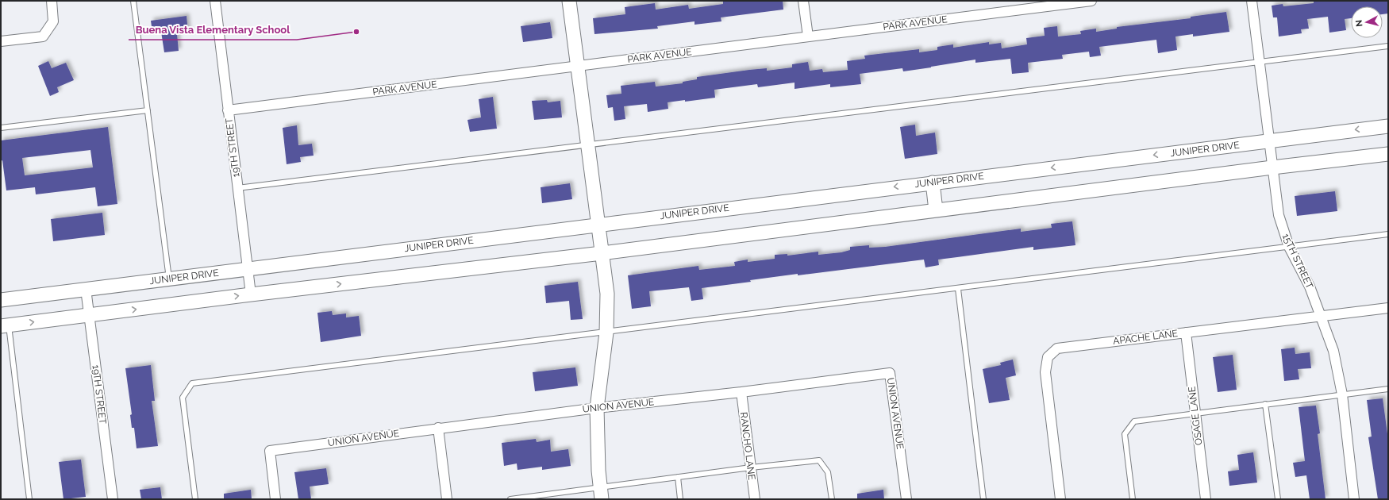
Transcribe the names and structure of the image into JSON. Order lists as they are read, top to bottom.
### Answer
{
  "streets": {
    "street": [
      "PARK AVENUE",
      "19TH STREET",
      "JUNIPER DRIVE",
      "15TH STREET",
      "APACHE LANE",
      "UNION AVENUE",
      "OSAGE LANE",
      "RANCHO LANE"
    ]
  },
  "crossings": [
    ["PARK AVENUE", "19TH STREET"],
    ["19TH STREET", "JUNIPER DRIVE"],
    ["JUNIPER DRIVE", "15TH STREET"],
    ["15TH STREET", "APACHE LANE"],
    ["APACHE LANE", "OSAGE LANE"],
    ["UNION AVENUE", "RANCHO LANE"]
  ],
  "places": ["Buena Vista Elementary School"],
  "north": "left"
}
